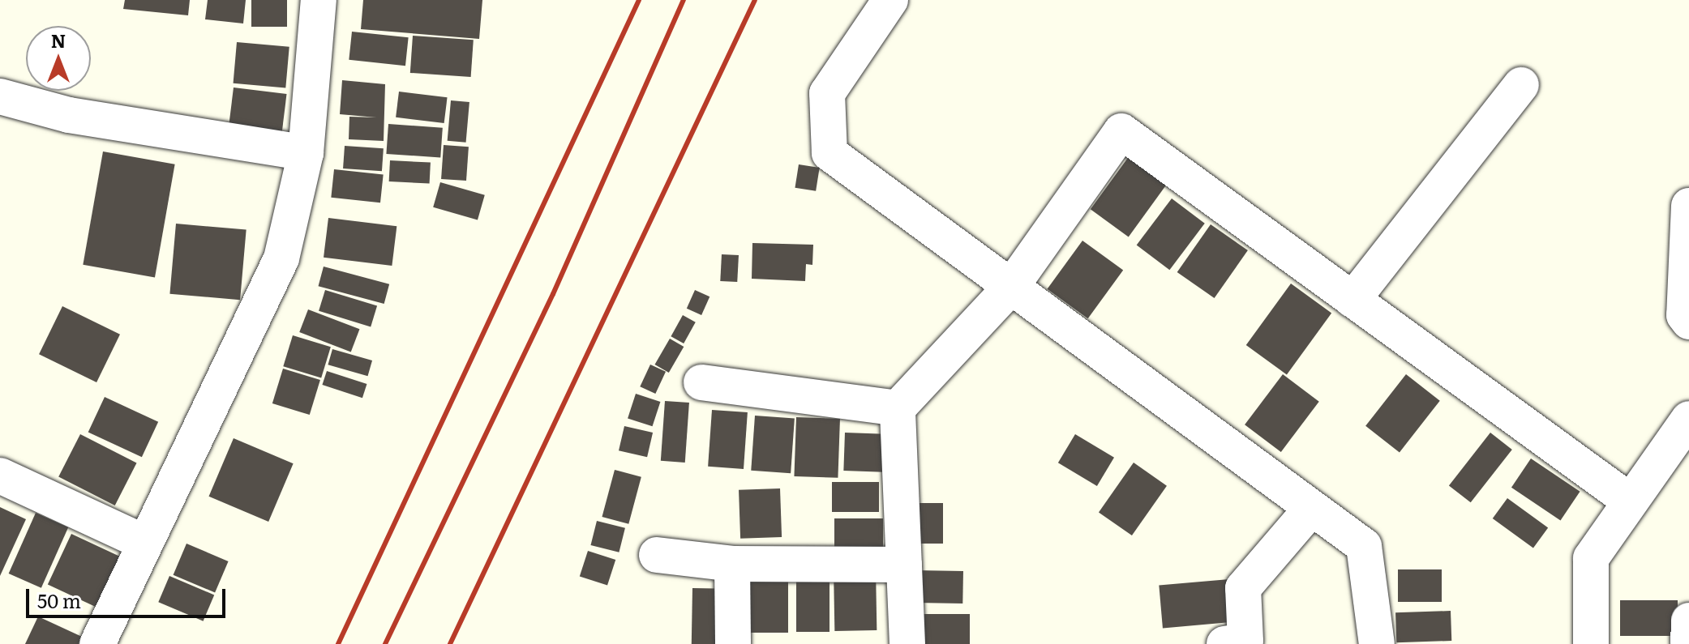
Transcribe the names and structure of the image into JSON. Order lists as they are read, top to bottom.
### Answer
{
  "scale_bar": "50 m",
  "north": "top"
}
